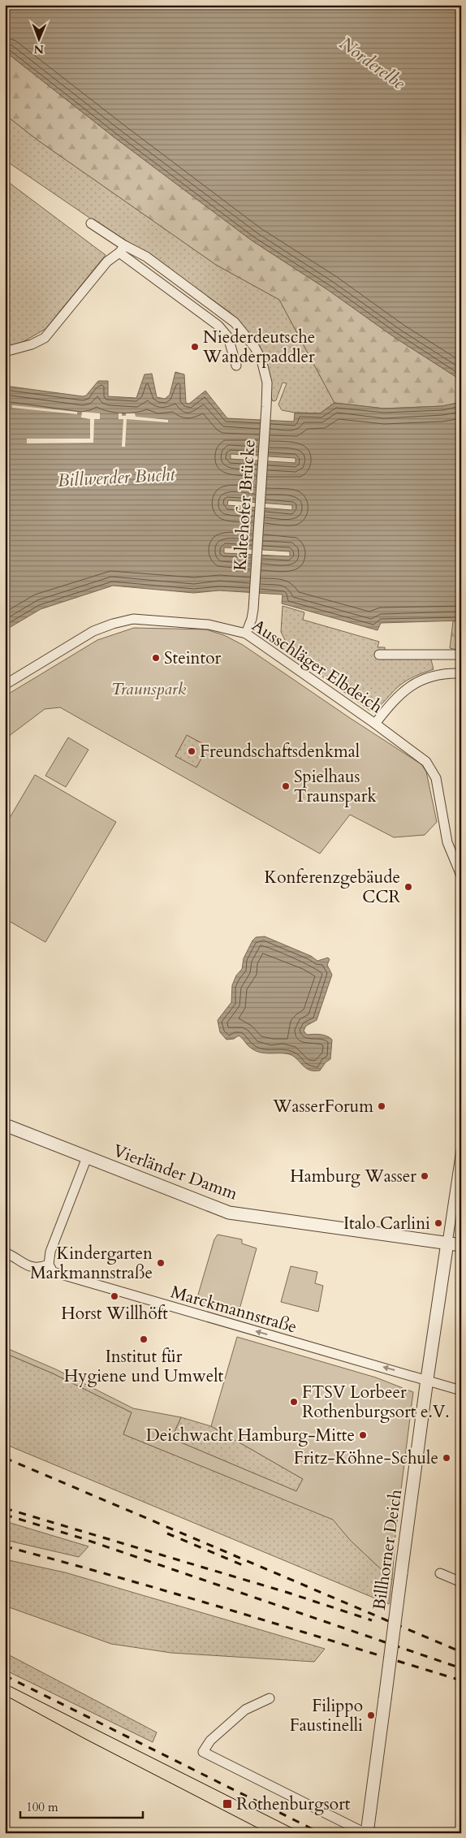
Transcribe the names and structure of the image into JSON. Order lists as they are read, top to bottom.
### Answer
{
  "streets": {
    "street": [
      "Kaltehofer Brücke",
      "Ausschläger Elbdeich",
      "Vierländer Damm",
      "Marckmannstraße",
      "Billhorner Deich"
    ]
  },
  "crossings": [
    ["Kaltehofer Brücke", "Ausschläger Elbdeich"],
    ["Vierländer Damm", "Billhorner Deich"],
    ["Marckmannstraße", "Billhorner Deich"]
  ],
  "one_way": ["Marckmannstraße"],
  "water": ["Norderelbe", "Billwerder Bucht"],
  "parks": ["Traunspark"],
  "places": {
    "other": [
      "Niederdeutsche Wanderpaddler",
      "Steintor",
      "Freundschaftsdenkmal",
      "Spielhaus Traunspark",
      "Konferenzgebäude CCR",
      "WasserForum",
      "Hamburg Wasser",
      "Italo Carlini",
      "Kindergarten Markmannstraße",
      "Horst Willhöft",
      "Institut für Hygiene und Umwelt",
      "FTSV Lorbeer Rothenburgsort e.V.",
      "Deichwacht Hamburg-Mitte",
      "Fritz-Köhne-Schule",
      "Filippo Faustinelli"
    ],
    "transit": ["Rothenburgsort"]
  },
  "scale_bar": "100 m",
  "north": "bottom"
}
